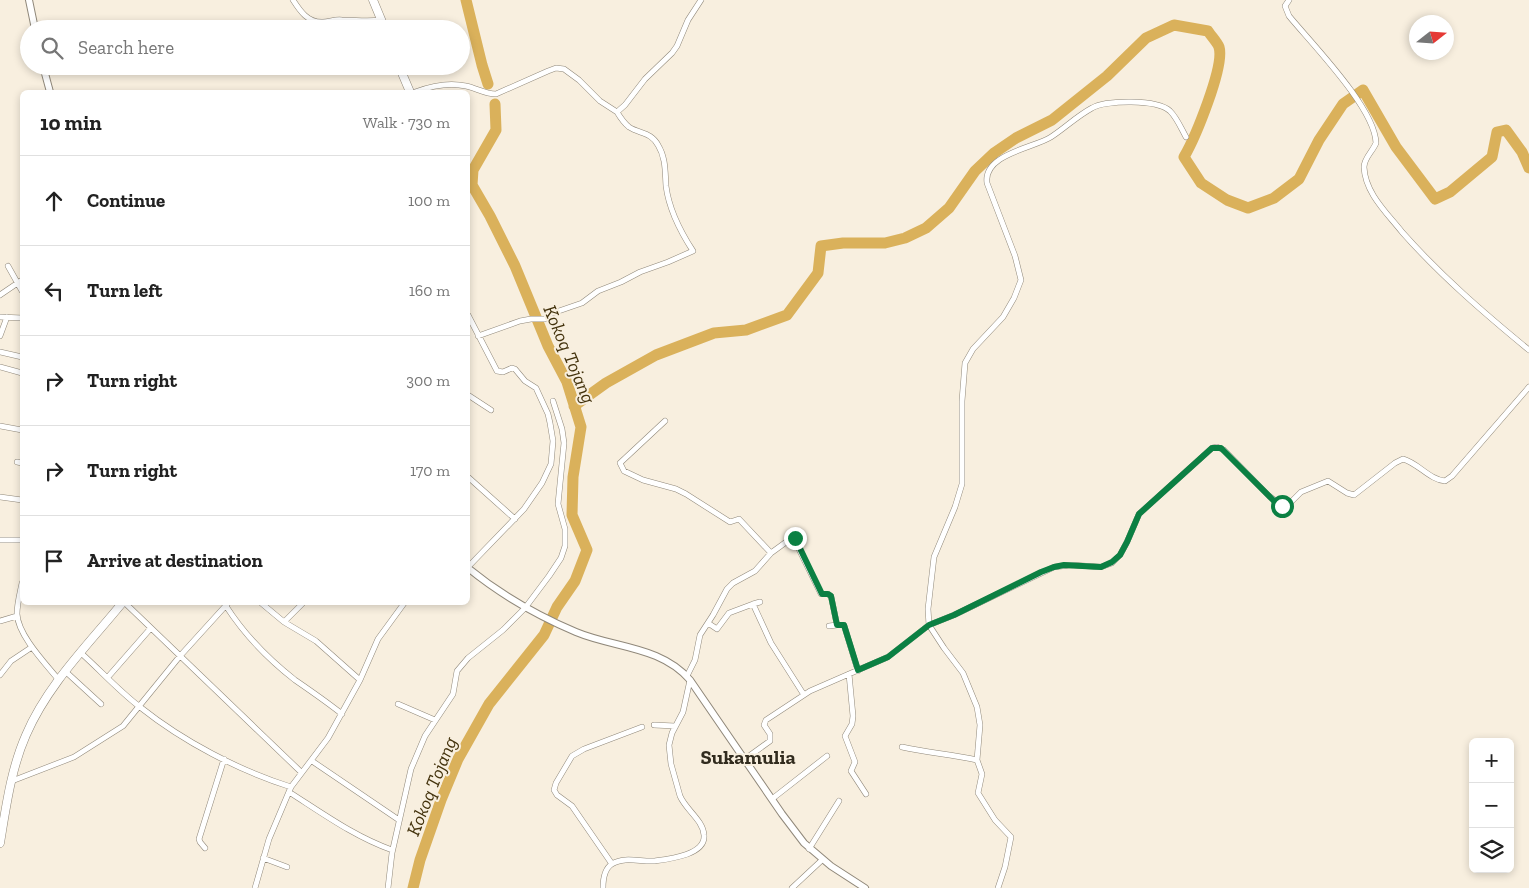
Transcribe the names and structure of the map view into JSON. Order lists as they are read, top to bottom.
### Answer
{
  "districts": ["Sukamulia"],
  "water": ["Kokoq Tojang"],
  "north": "right",
  "page": {
    "search": "Search here",
    "heading": ["10 min", "Walk · 730 m"],
    "list": [
      ["Continue", "100 m"],
      ["Turn left", "160 m"],
      ["Turn right", "300 m"],
      ["Turn right", "170 m"],
      "Arrive at destination"
    ],
    "map_buttons": ["+", "−"]
  }
}
